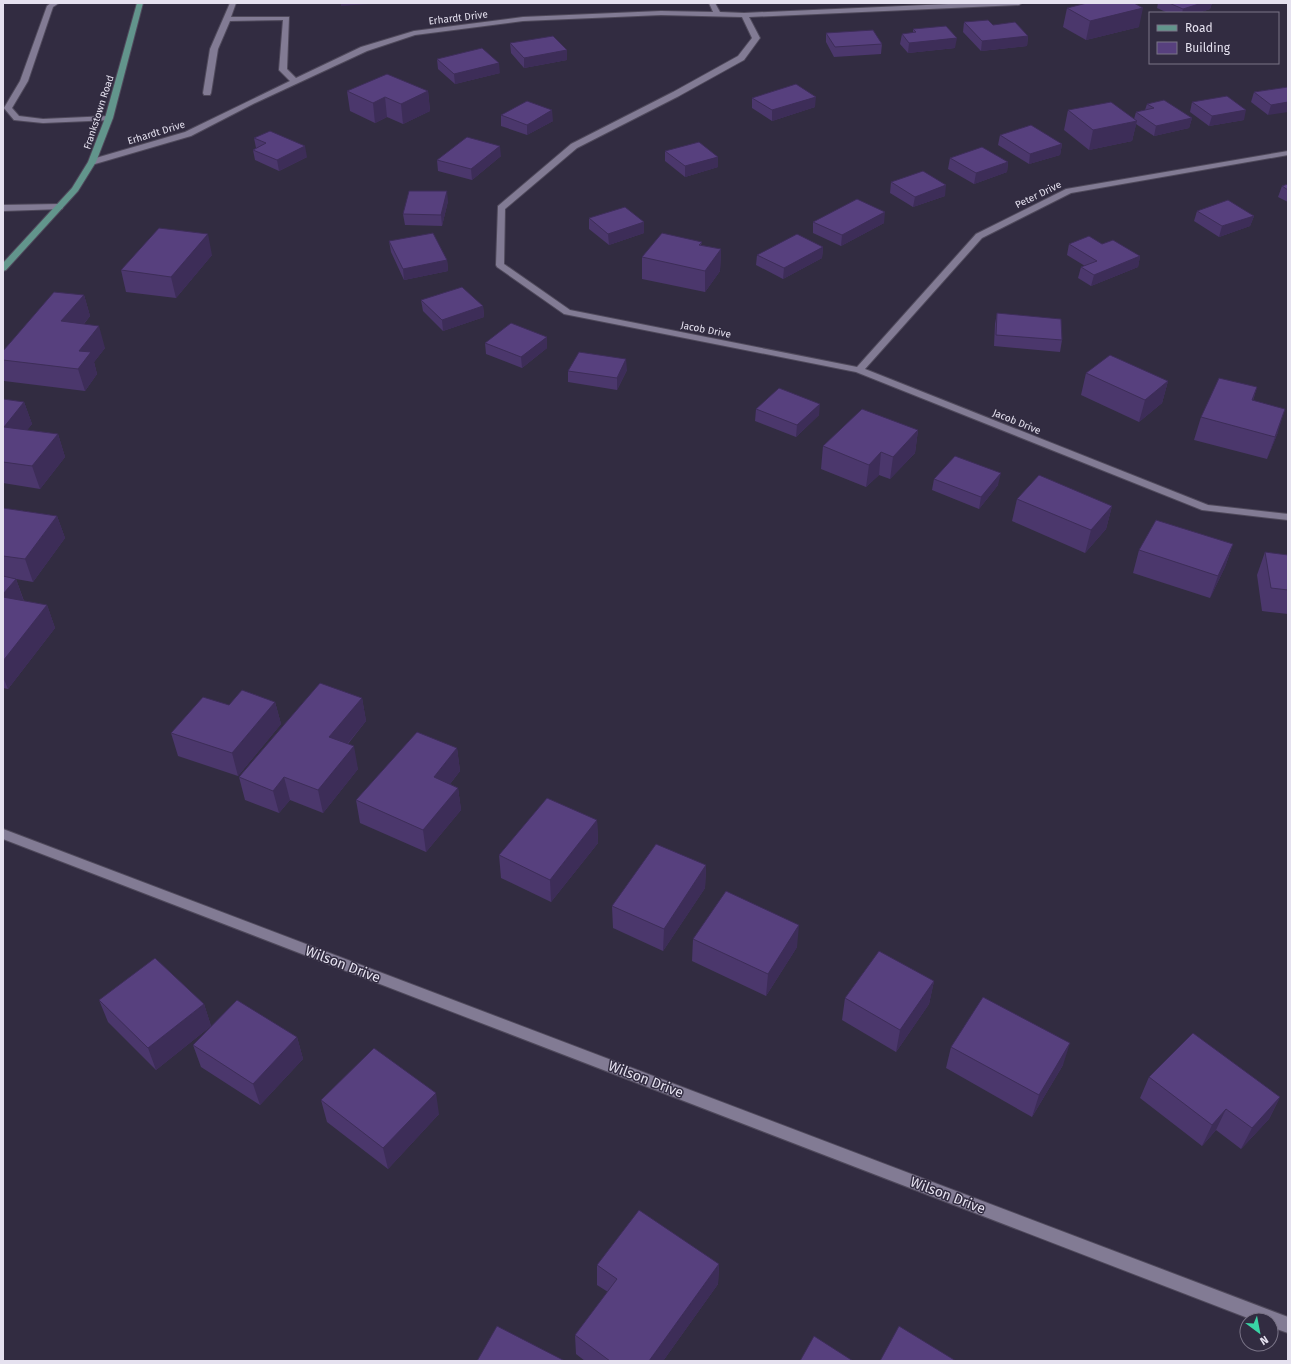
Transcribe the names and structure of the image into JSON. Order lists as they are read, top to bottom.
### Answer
{
  "streets": {
    "main road": ["Frankstown Road"],
    "street": [
      "Erhardt Drive",
      "Peter Drive",
      "Jacob Drive",
      "Wilson Drive"
    ]
  },
  "crossings": [
    ["Erhardt Drive", "Frankstown Road"],
    ["Erhardt Drive", "Jacob Drive"],
    ["Peter Drive", "Jacob Drive"]
  ],
  "legend": ["Road", "Building"],
  "north": "bottom right"
}
